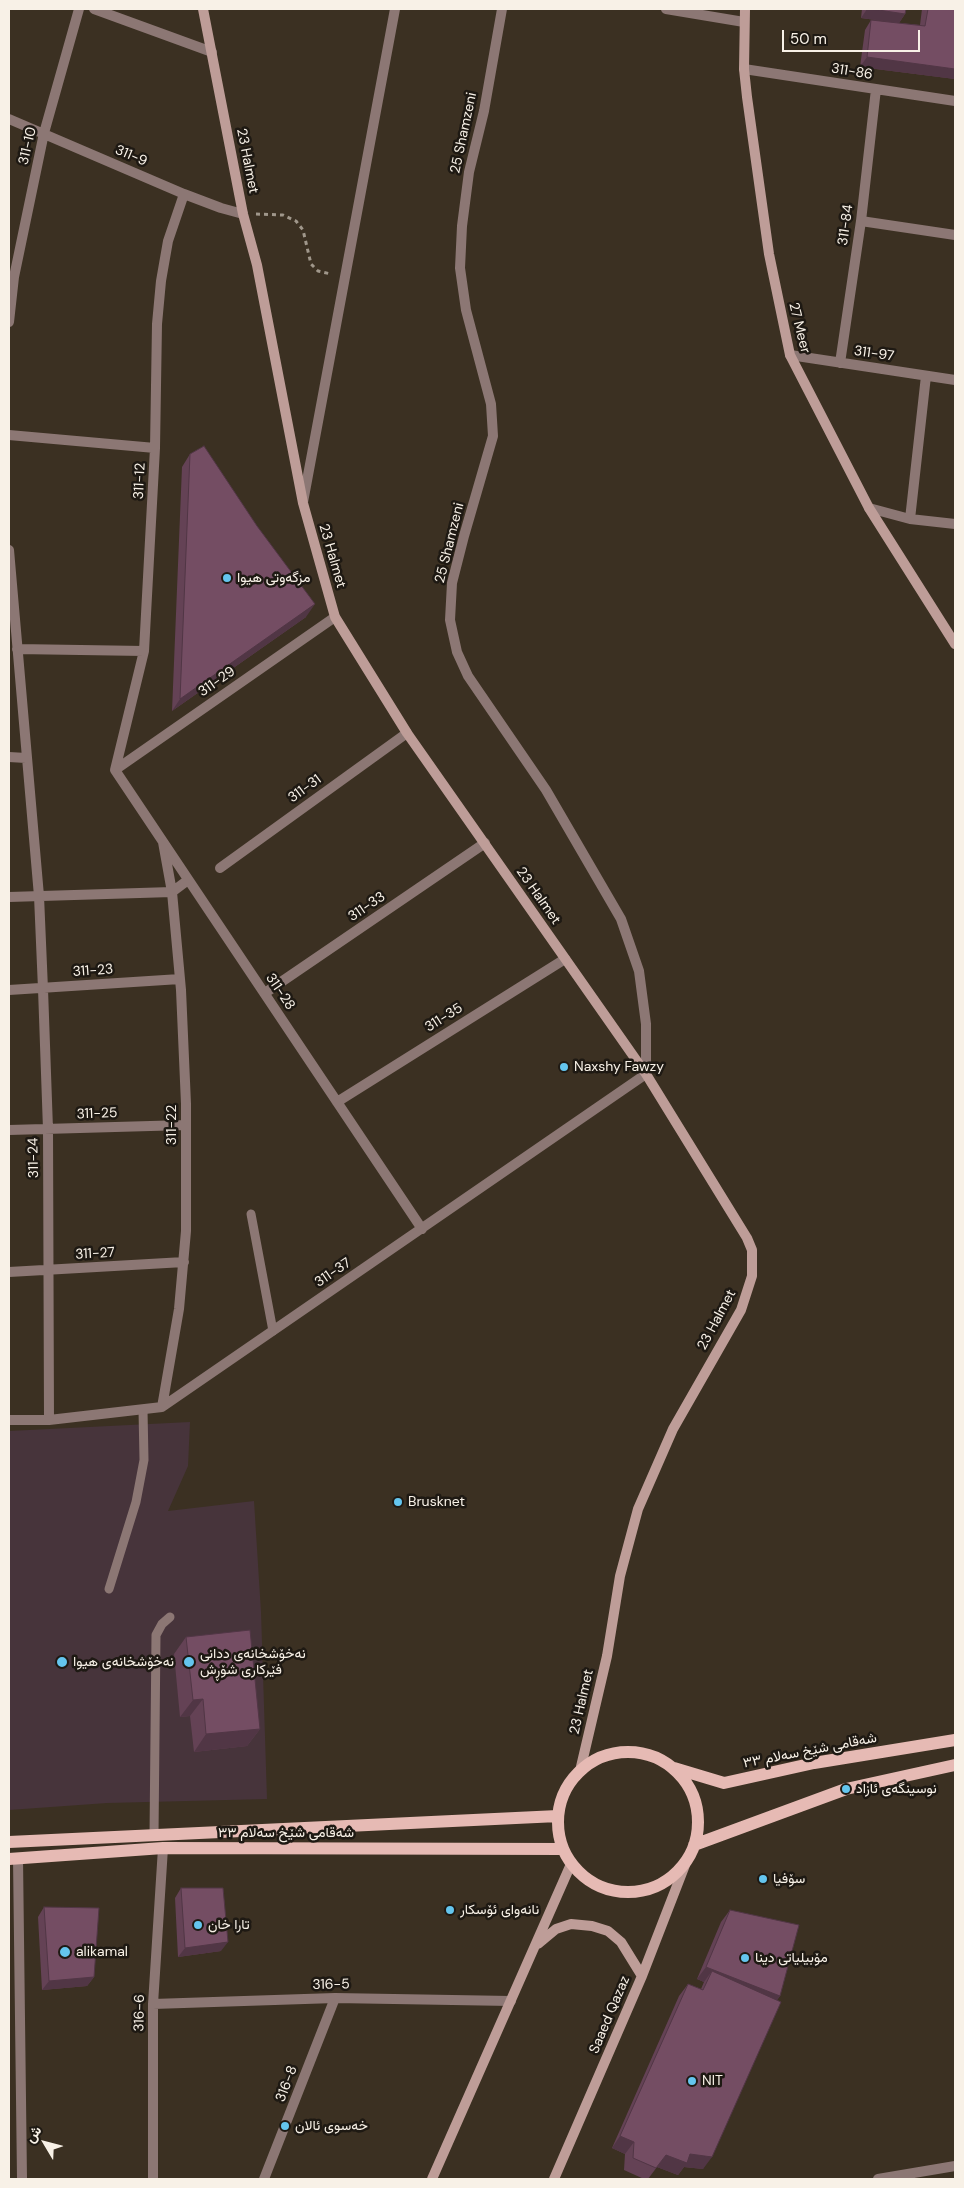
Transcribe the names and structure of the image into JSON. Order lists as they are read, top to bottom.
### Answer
{
  "streets": {
    "main road": ["شەقامی شێخ سەلام ٣٣"],
    "street": [
      "311-86",
      "25 Shamzeni",
      "311-10",
      "311-9",
      "23 Halmet",
      "311-84",
      "27 Meer",
      "311-97",
      "311-12",
      "311-29",
      "311-31",
      "311-33",
      "311-23",
      "311-28",
      "311-35",
      "311-25",
      "311-22",
      "311-24",
      "311-27",
      "311-37",
      "316-5",
      "316-6",
      "Saaed Qazaz",
      "316-8"
    ]
  },
  "crossings": [
    ["311-86", "311-84"],
    ["311-86", "27 Meer"],
    ["25 Shamzeni", "23 Halmet"],
    ["25 Shamzeni", "311-37"],
    ["311-10", "311-9"],
    ["311-9", "23 Halmet"],
    ["311-9", "311-12"],
    ["23 Halmet", "311-29"],
    ["23 Halmet", "311-31"],
    ["23 Halmet", "311-33"],
    ["23 Halmet", "311-35"],
    ["23 Halmet", "311-37"],
    ["23 Halmet", "شەقامی شێخ سەلام ٣٣"],
    ["23 Halmet", "Saaed Qazaz"],
    ["311-84", "311-97"],
    ["27 Meer", "311-97"],
    ["311-12", "311-29"],
    ["311-12", "311-28"],
    ["311-29", "311-28"],
    ["311-33", "311-28"],
    ["311-23", "311-22"],
    ["311-23", "311-24"],
    ["311-28", "311-35"],
    ["311-28", "311-22"],
    ["311-28", "311-37"],
    ["311-25", "311-22"],
    ["311-25", "311-24"],
    ["311-22", "311-27"],
    ["311-22", "311-37"],
    ["311-24", "311-27"],
    ["311-24", "311-37"],
    ["شەقامی شێخ سەلام ٣٣", "316-6"],
    ["شەقامی شێخ سەلام ٣٣", "Saaed Qazaz"],
    ["316-5", "316-6"],
    ["316-5", "316-8"]
  ],
  "places": [
    "مزگەوتی هیوا",
    "Naxshy Fawzy",
    "Brusknet",
    "نەخۆشخانەی هیوا",
    "نەخۆشخانەی ددانی فێرکاری شۆڕش",
    "نوسینگەی ئازاد",
    "سۆفیا",
    "نانەوای ئۆسکار",
    "تارا خان",
    "alikamal",
    "مۆبیلیاتی دینا",
    "NIT",
    "خەسوی ئالان"
  ],
  "scale_bar": "50 m",
  "north": "top left"
}
